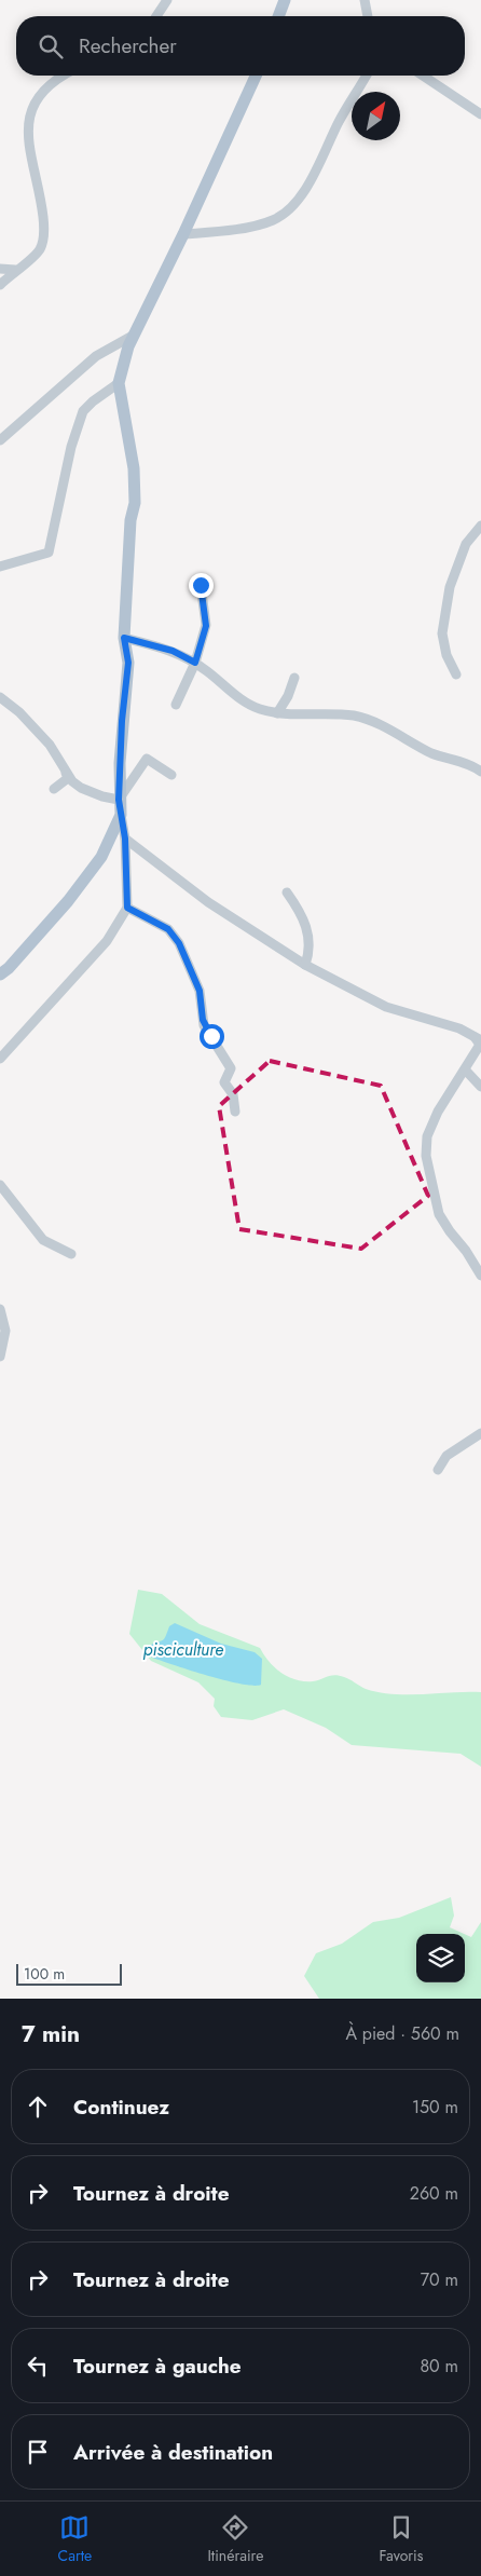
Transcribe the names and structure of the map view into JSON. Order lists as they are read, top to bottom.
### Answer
{
  "water": ["pisciculture"],
  "scale_bar": "100 m",
  "north": "top right",
  "page": {
    "search": "Rechercher",
    "scale": "100 m",
    "heading": ["7 min", "À pied · 560 m"],
    "list": [
      ["Continuez", "150 m"],
      ["Tournez à droite", "260 m"],
      ["Tournez à droite", "70 m"],
      ["Tournez à gauche", "80 m"],
      "Arrivée à destination"
    ],
    "nav": ["Carte", "Itinéraire", "Favoris"]
  }
}
